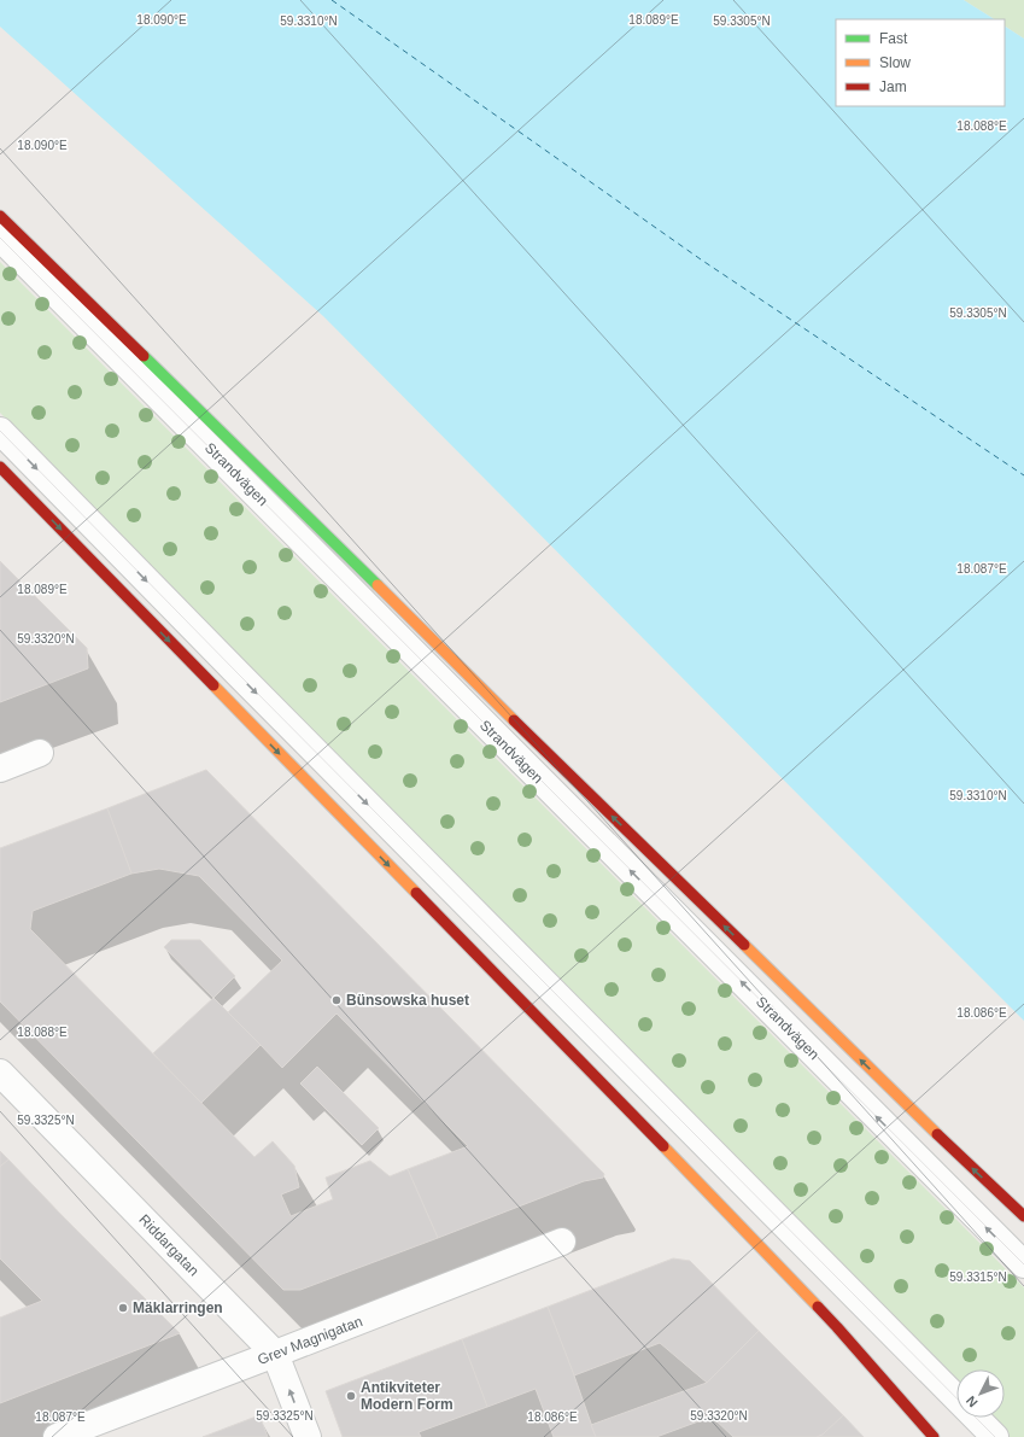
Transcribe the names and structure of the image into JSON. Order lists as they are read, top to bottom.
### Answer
{
  "streets": {
    "street": ["Strandvägen", "Riddargatan", "Grev Magnigatan"]
  },
  "crossings": [
    ["Riddargatan", "Grev Magnigatan"]
  ],
  "places": ["Bünsowska huset", "Mäklarringen", "Antikviteter Modern Form"],
  "legend": ["Fast", "Slow", "Jam"],
  "north": "bottom left",
  "coordinates": [
    "18.090°E",
    "18.089°E",
    "59.3305°N",
    "59.3310°N",
    "18.088°E",
    "18.087°E",
    "59.3320°N",
    "18.086°E",
    "59.3325°N",
    "59.3315°N"
  ]
}
